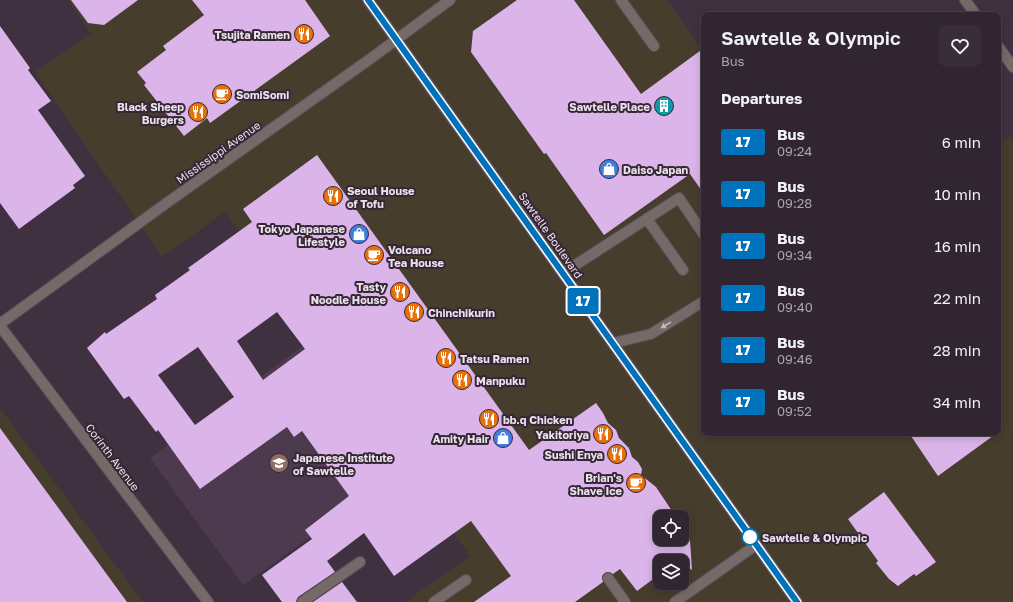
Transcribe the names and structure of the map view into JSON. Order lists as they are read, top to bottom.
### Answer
{
  "streets": {
    "street": ["Mississippi Avenue", "Sawtelle Boulevard", "Corinth Avenue"]
  },
  "crossings": [
    ["Mississippi Avenue", "Sawtelle Boulevard"],
    ["Mississippi Avenue", "Corinth Avenue"]
  ],
  "places": {
    "restaurant": [
      "Tsujita Ramen",
      "Black Sheep Burgers",
      "Seoul House of Tofu",
      "Tasty Noodle House",
      "Chinchikurin",
      "Tatsu Ramen",
      "Manpuku",
      "bb.q Chicken",
      "Yakitoriya",
      "Sushi Enya"
    ],
    "cafe": ["SomiSomi", "Volcano Tea House", "Brian's Shave Ice"],
    "building": ["Sawtelle Place"],
    "shop": ["Daiso Japan", "Tokyo Japanese Lifestyle", "Amity Hair"],
    "school or university": ["Japanese Institute of Sawtelle"],
    "other": ["Sawtelle & Olympic"]
  },
  "lines": ["bus line 17"],
  "page": {
    "on_map": "17",
    "heading": [
      ["Sawtelle & Olympic", "Bus"],
      "Departures"
    ],
    "list": [
      {
        "mark": "17",
        "name": "Bus",
        "note": "09:24",
        "value": "6 min"
      },
      {
        "mark": "17",
        "name": "Bus",
        "note": "09:28",
        "value": "10 min"
      },
      {
        "mark": "17",
        "name": "Bus",
        "note": "09:34",
        "value": "16 min"
      },
      {
        "mark": "17",
        "name": "Bus",
        "note": "09:40",
        "value": "22 min"
      },
      {
        "mark": "17",
        "name": "Bus",
        "note": "09:46",
        "value": "28 min"
      },
      {
        "mark": "17",
        "name": "Bus",
        "note": "09:52",
        "value": "34 min"
      }
    ]
  }
}
